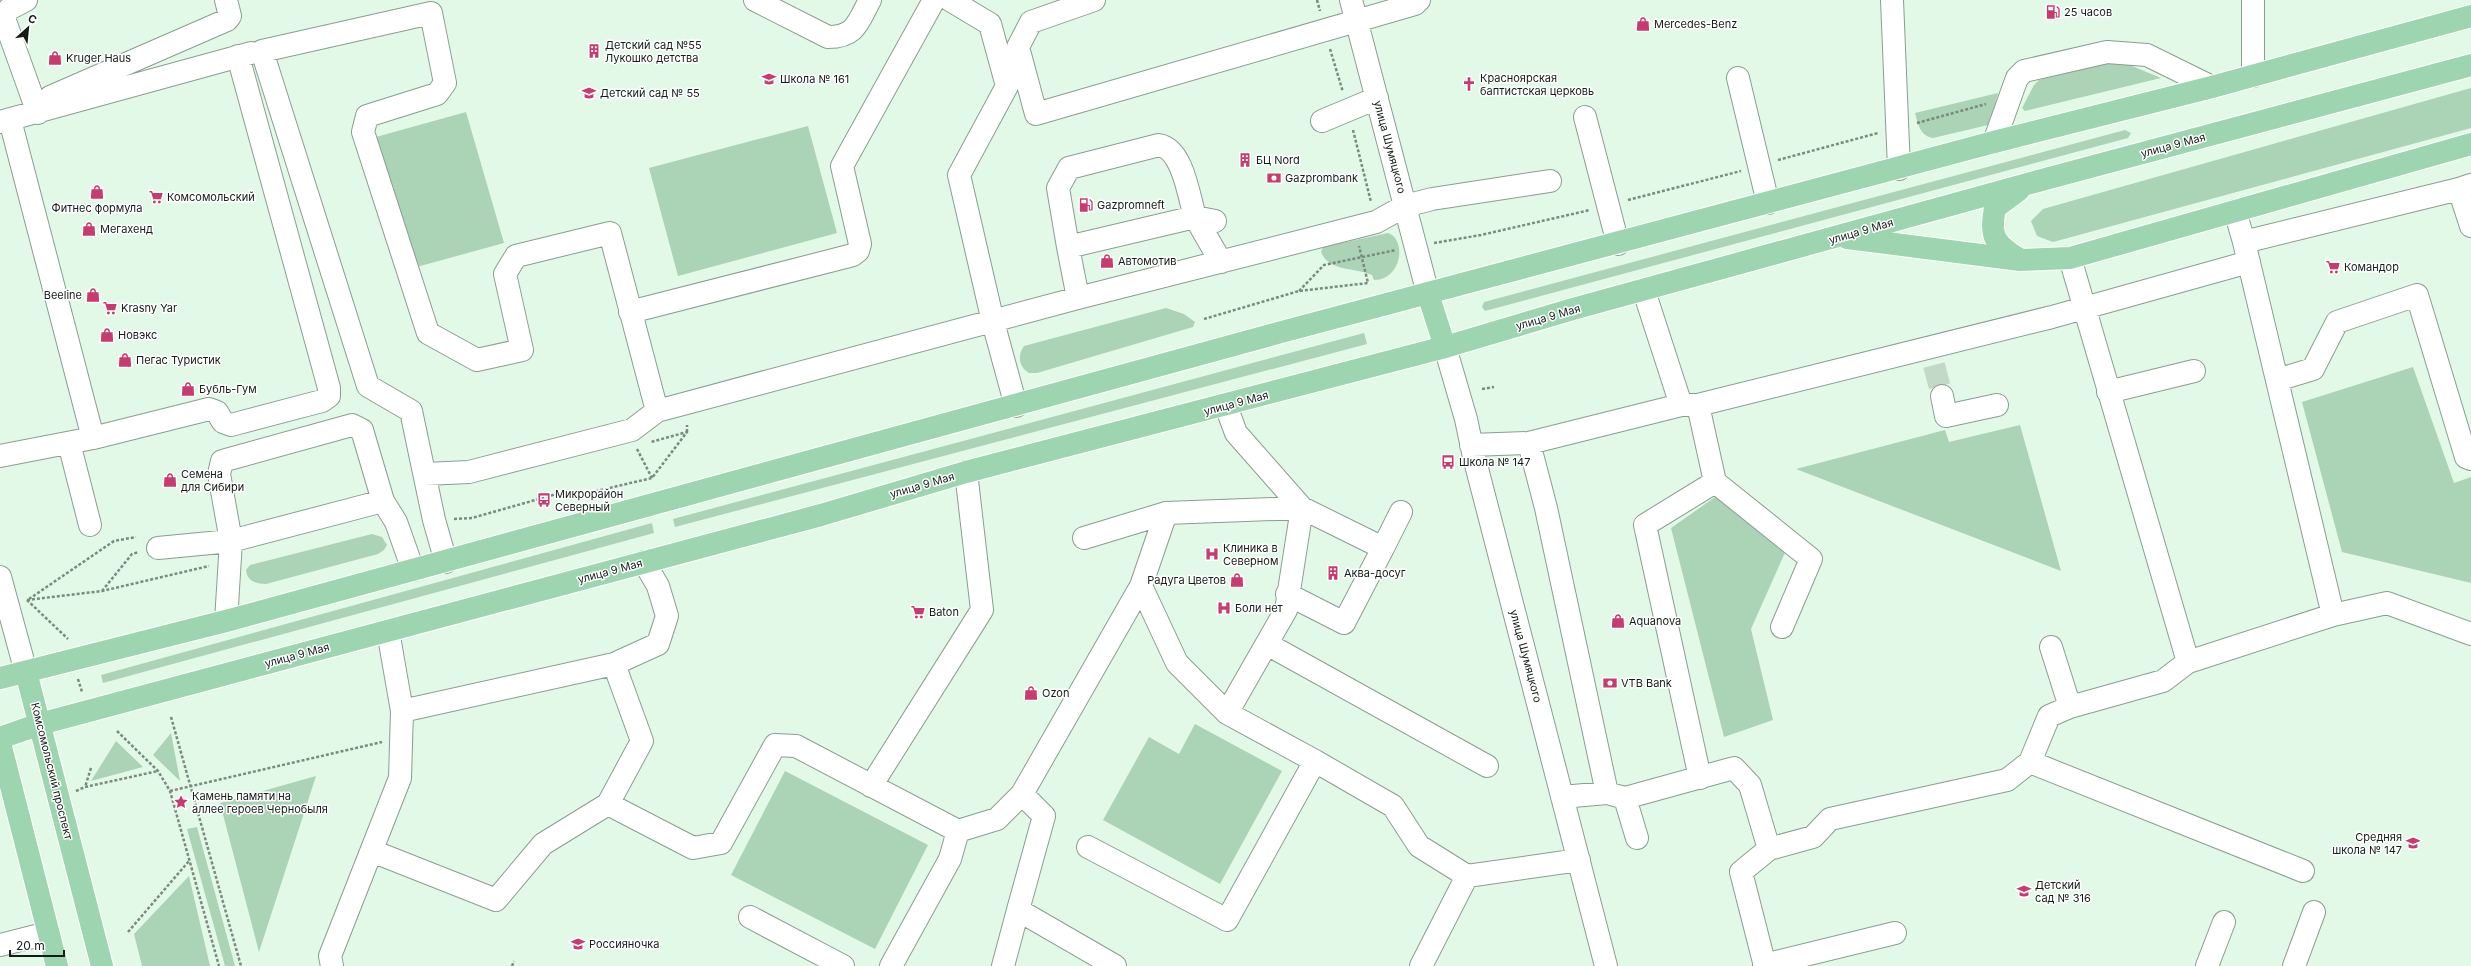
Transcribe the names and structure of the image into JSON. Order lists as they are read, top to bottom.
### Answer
{
  "streets": {
    "main road": ["улица 9 Мая", "Комсомольский проспект"],
    "street": ["улица Шумяцкого"]
  },
  "crossings": [
    ["улица 9 Мая", "улица Шумяцкого"],
    ["улица 9 Мая", "Комсомольский проспект"]
  ],
  "places": {
    "fuel station": ["25 часов", "Gazpromneft"],
    "shop": [
      "Mercedes-Benz",
      "Kruger Haus",
      "Фитнес формула",
      "Мегахенд",
      "Автомотив",
      "Beeline",
      "Новэкс",
      "Пегас Туристик",
      "Бубль-Гум",
      "Семена для Сибири",
      "Радуга Цветов",
      "Aquanova",
      "Ozon"
    ],
    "building": ["Детский сад №55 Лукошко детства", "БЦ Nord", "Аква-досуг"],
    "school or university": [
      "Школа № 161",
      "Детский сад № 55",
      "Средняя школа № 147",
      "Детский сад № 316",
      "Россияночка"
    ],
    "church": ["Красноярская баптистская церковь"],
    "bank": ["Gazprombank", "VTB Bank"],
    "supermarket": [
      "Комсомольский",
      "Командор",
      "Krasny Yar",
      "Baton"
    ],
    "bus stop": ["Школа № 147", "Микрорайон Северный"],
    "hospital": ["Клиника в Северном", "Боли нет"],
    "place": ["Камень памяти на аллее героев Чернобыля"]
  },
  "scale_bar": "20 m",
  "north": "top right"
}
